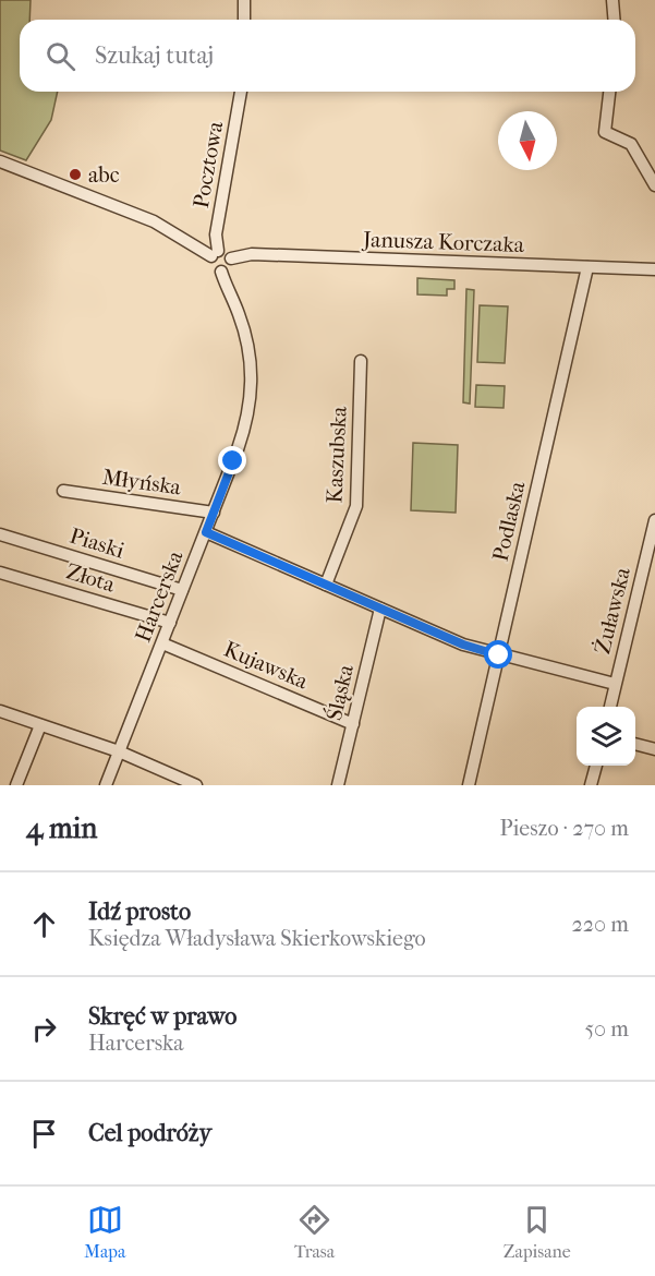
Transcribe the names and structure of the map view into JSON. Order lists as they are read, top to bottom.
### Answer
{
  "streets": {
    "street": [
      "Pocztowa",
      "Janusza Korczaka",
      "Kaszubska",
      "Młyńska",
      "Podlaska",
      "Piaski",
      "Złota",
      "Harcerska",
      "Żuławska",
      "Kujawska",
      "Śląska"
    ]
  },
  "crossings": [
    ["Pocztowa", "Janusza Korczaka"],
    ["Pocztowa", "Harcerska"],
    ["Janusza Korczaka", "Podlaska"],
    ["Janusza Korczaka", "Harcerska"],
    ["Młyńska", "Harcerska"],
    ["Piaski", "Harcerska"],
    ["Złota", "Harcerska"],
    ["Harcerska", "Kujawska"],
    ["Kujawska", "Śląska"]
  ],
  "places": ["abc"],
  "north": "bottom",
  "page": {
    "search": "Szukaj tutaj",
    "heading": ["4 min", "Pieszo · 270 m"],
    "list": [
      ["Idź prosto", "Księdza Władysława Skierkowskiego", "220 m"],
      ["Skręć w prawo", "Harcerska", "50 m"],
      "Cel podróży"
    ],
    "nav": ["Mapa", "Trasa", "Zapisane"]
  }
}
